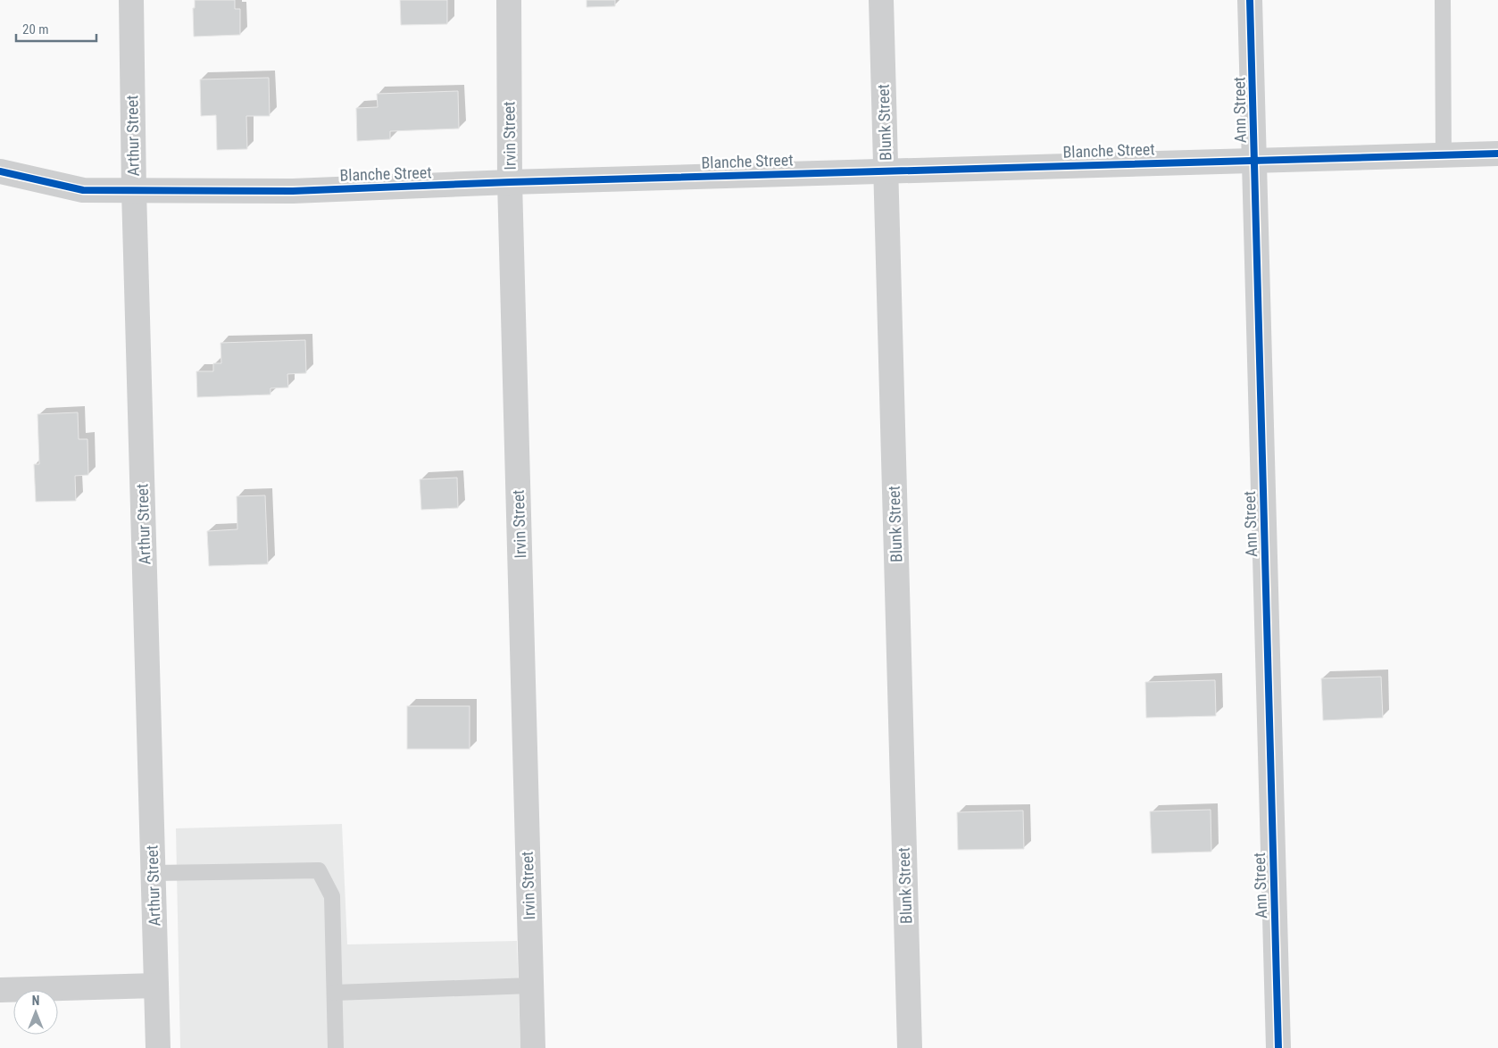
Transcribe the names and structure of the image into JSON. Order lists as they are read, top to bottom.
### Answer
{
  "streets": {
    "street": [
      "Ann Street",
      "Blunk Street",
      "Arthur Street",
      "Irvin Street",
      "Blanche Street"
    ]
  },
  "crossings": [
    ["Ann Street", "Blanche Street"],
    ["Blunk Street", "Blanche Street"],
    ["Arthur Street", "Blanche Street"],
    ["Irvin Street", "Blanche Street"]
  ],
  "scale_bar": "20 m",
  "north": "top"
}
